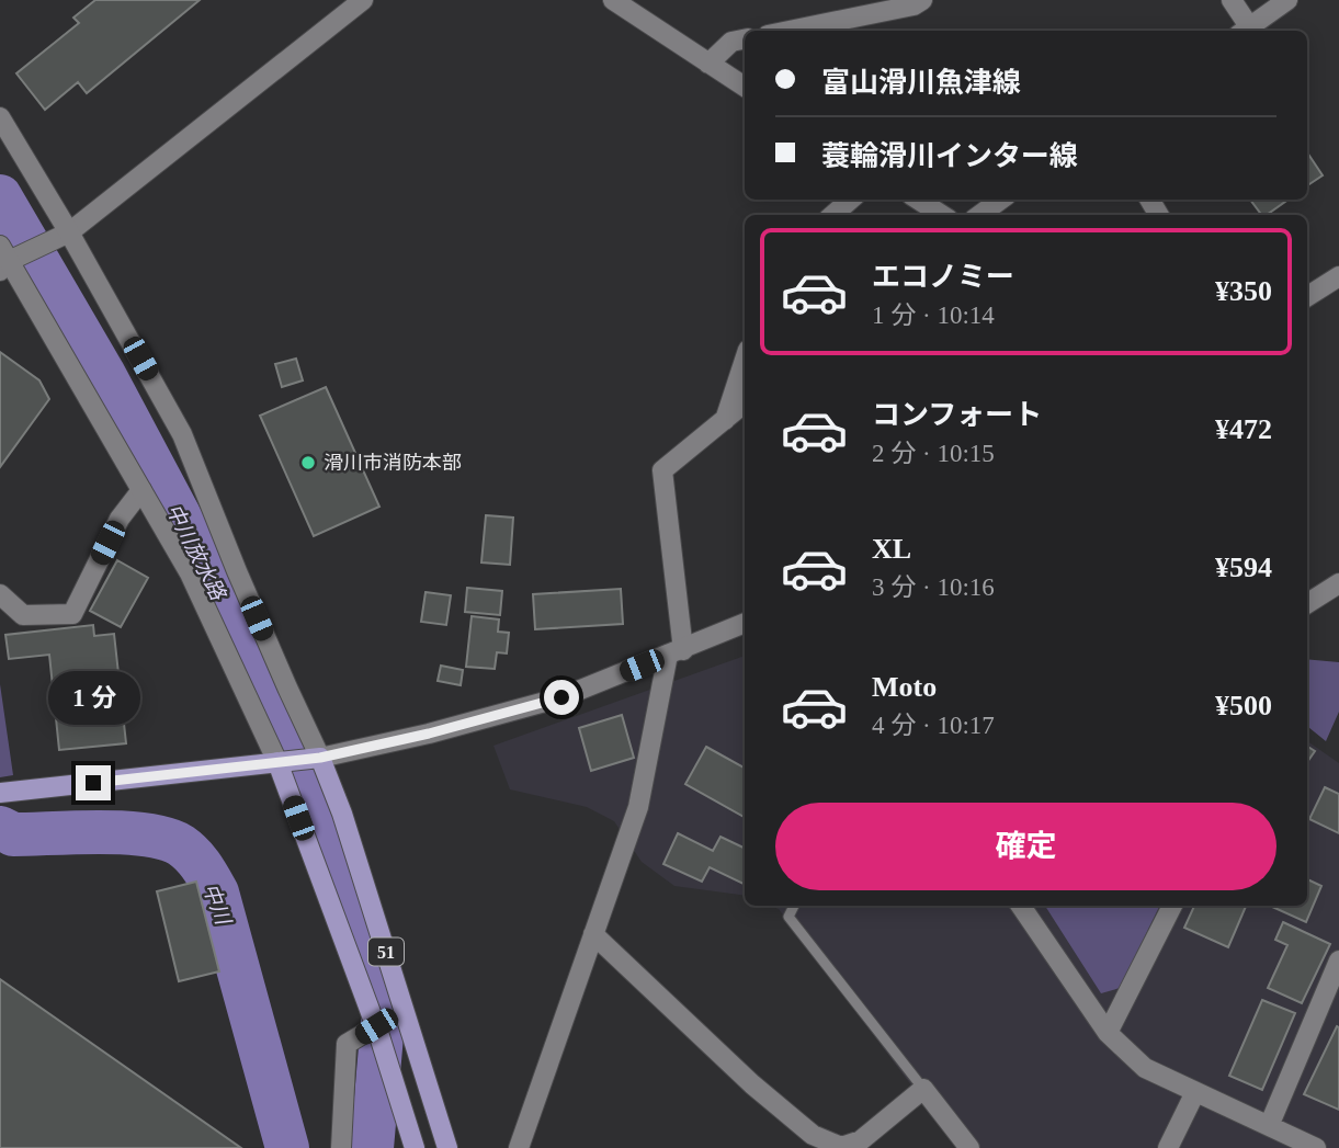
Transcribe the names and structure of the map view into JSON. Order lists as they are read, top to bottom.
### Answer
{
  "streets": {
    "main road": ["51"]
  },
  "water": ["中川放水路", "中川"],
  "places": ["滑川市消防本部"],
  "page": {
    "banner": ["富山滑川魚津線", "蓑輪滑川インター線"],
    "list": [
      {
        "name": "エコノミー",
        "note": "1 分 · 10:14",
        "value": "¥350"
      },
      {
        "name": "コンフォート",
        "note": "2 分 · 10:15",
        "value": "¥472"
      },
      {
        "name": "XL",
        "note": "3 分 · 10:16",
        "value": "¥594"
      },
      {
        "name": "Moto",
        "note": "4 分 · 10:17",
        "value": "¥500"
      }
    ],
    "bubble": "1 分",
    "buttons": "確定"
  }
}
